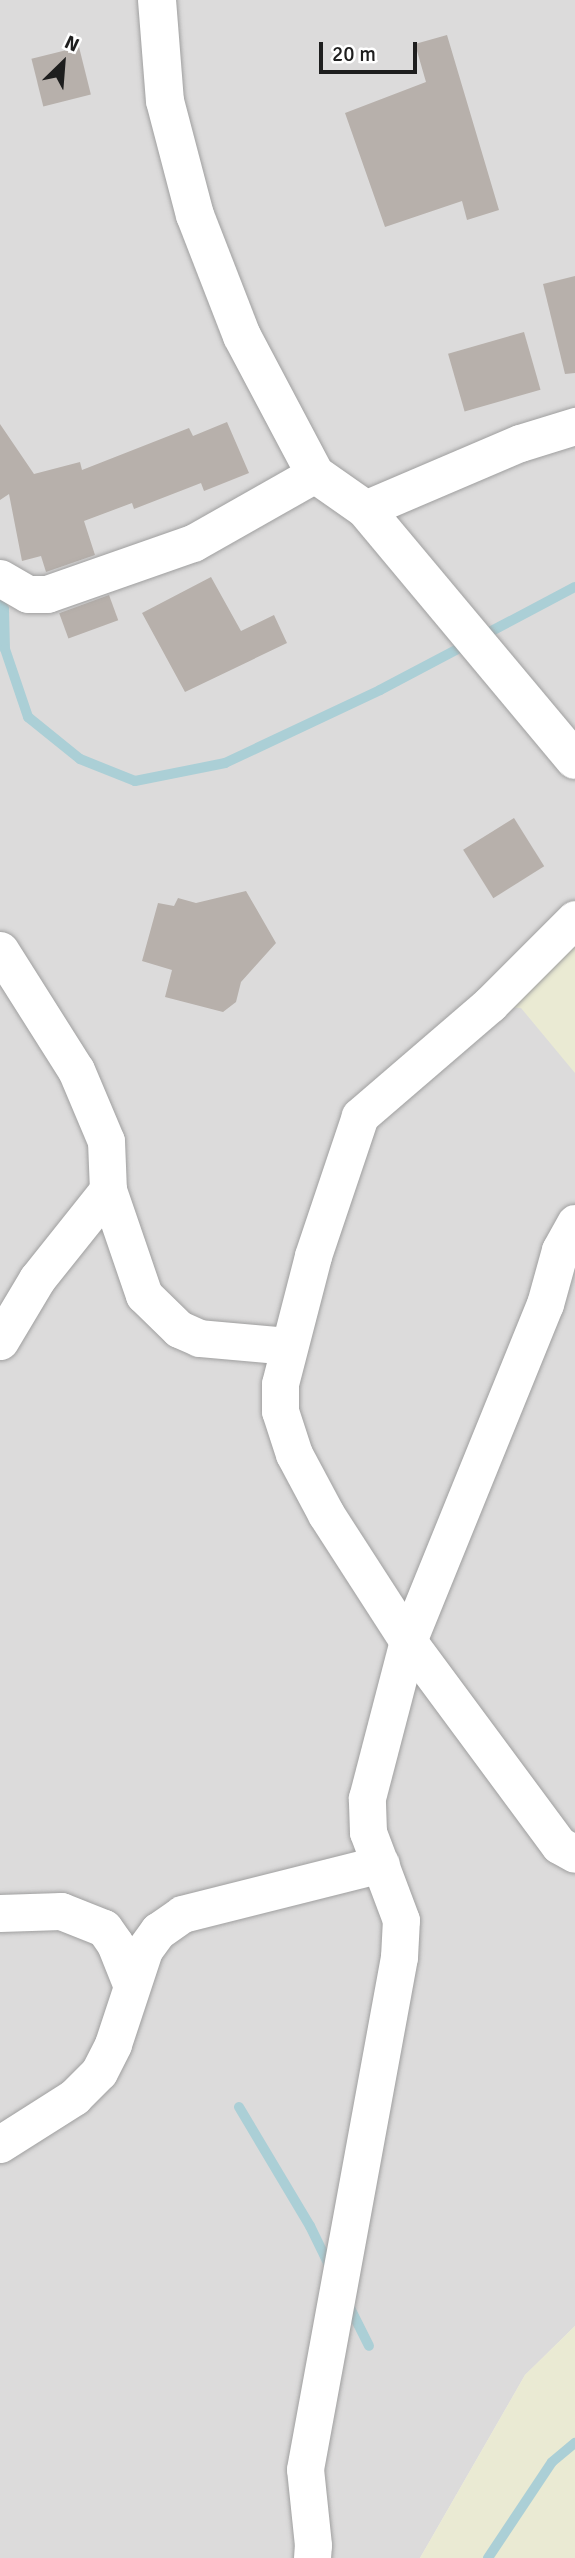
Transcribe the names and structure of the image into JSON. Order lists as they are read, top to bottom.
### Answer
{
  "scale_bar": "20 m",
  "north": "top right"
}
